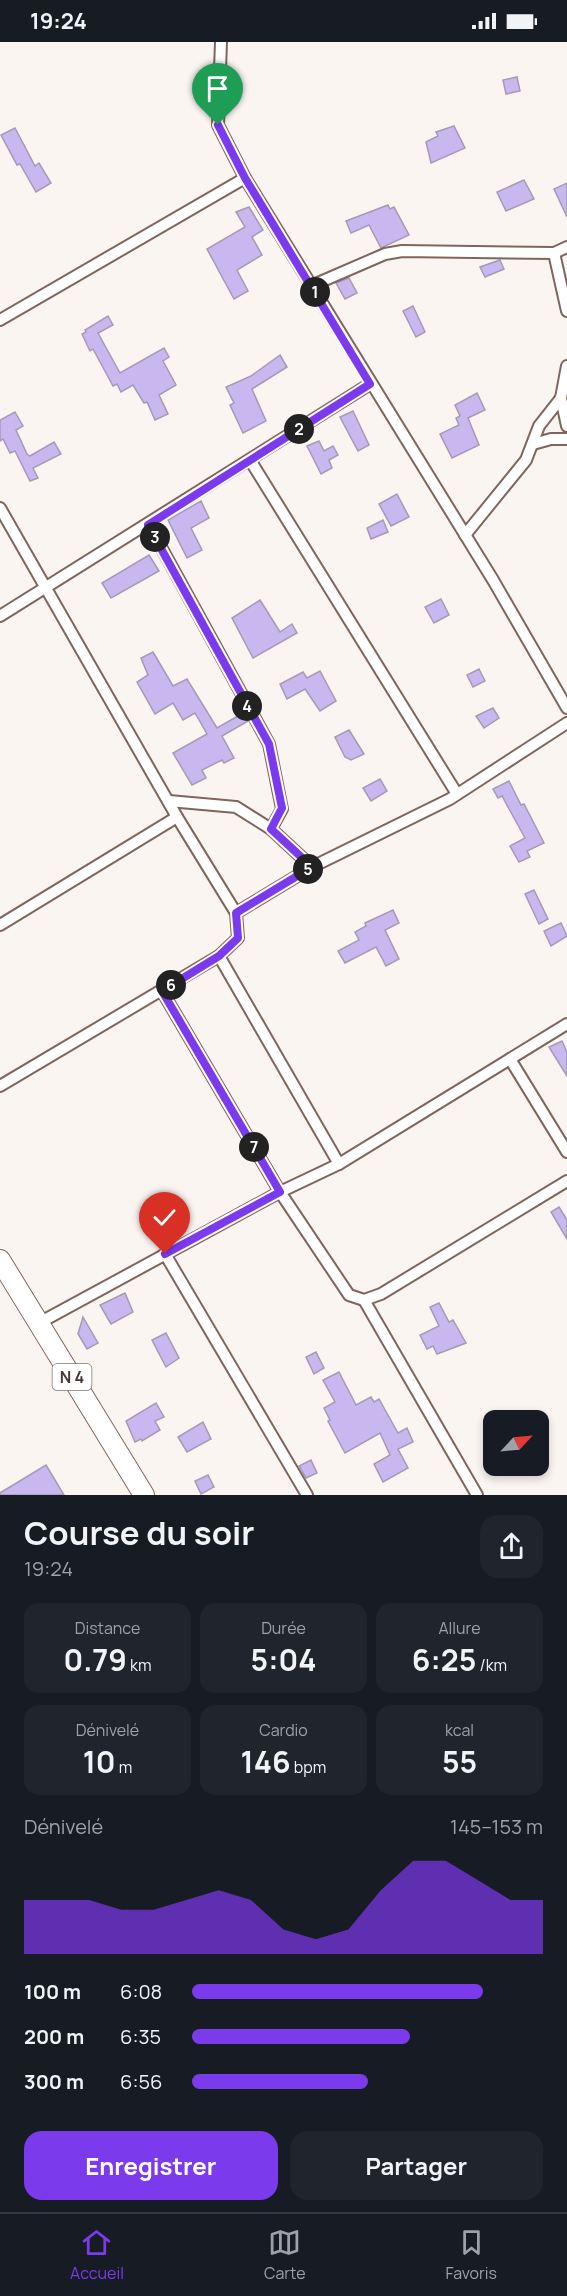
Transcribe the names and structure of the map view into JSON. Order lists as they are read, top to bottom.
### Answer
{
  "streets": {
    "highway": ["N 4"]
  },
  "north": "top right",
  "page": {
    "status": "19:24",
    "pins": [
      "1",
      "2",
      "3",
      "4",
      "5",
      "6",
      "7"
    ],
    "heading": ["Course du soir", "19:24"],
    "stats": [
      ["Distance", "0.79 km"],
      ["Durée", "5:04"],
      ["Allure", "6:25 /km"],
      ["Dénivelé", "10 m"],
      ["Cardio", "146 bpm"],
      ["kcal", "55"]
    ],
    "chart": ["Dénivelé", "145–153 m"],
    "list": [
      {
        "name": "100 m",
        "note": "6:08"
      },
      {
        "name": "200 m",
        "note": "6:35"
      },
      {
        "name": "300 m",
        "note": "6:56"
      }
    ],
    "buttons": ["Enregistrer", "Partager"],
    "tabs": ["Accueil", "Carte", "Favoris"]
  }
}
